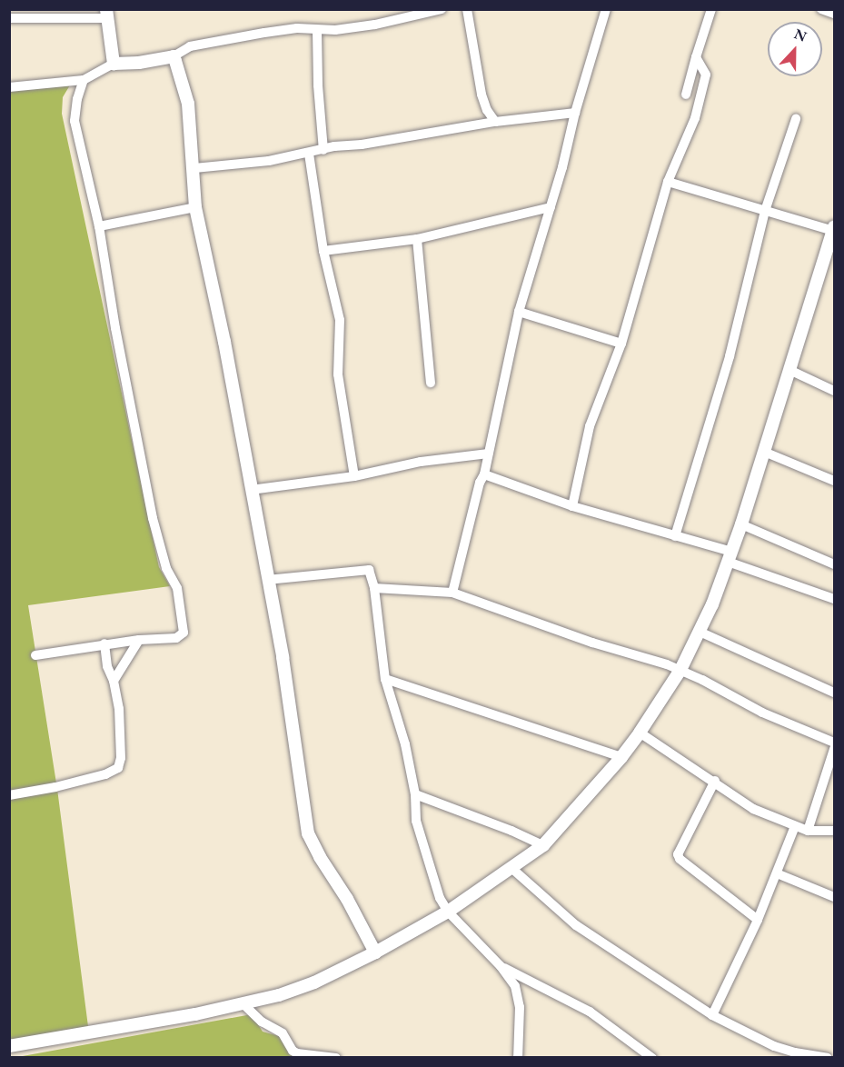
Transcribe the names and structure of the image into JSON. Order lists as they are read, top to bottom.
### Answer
{
  "north": "top"
}
